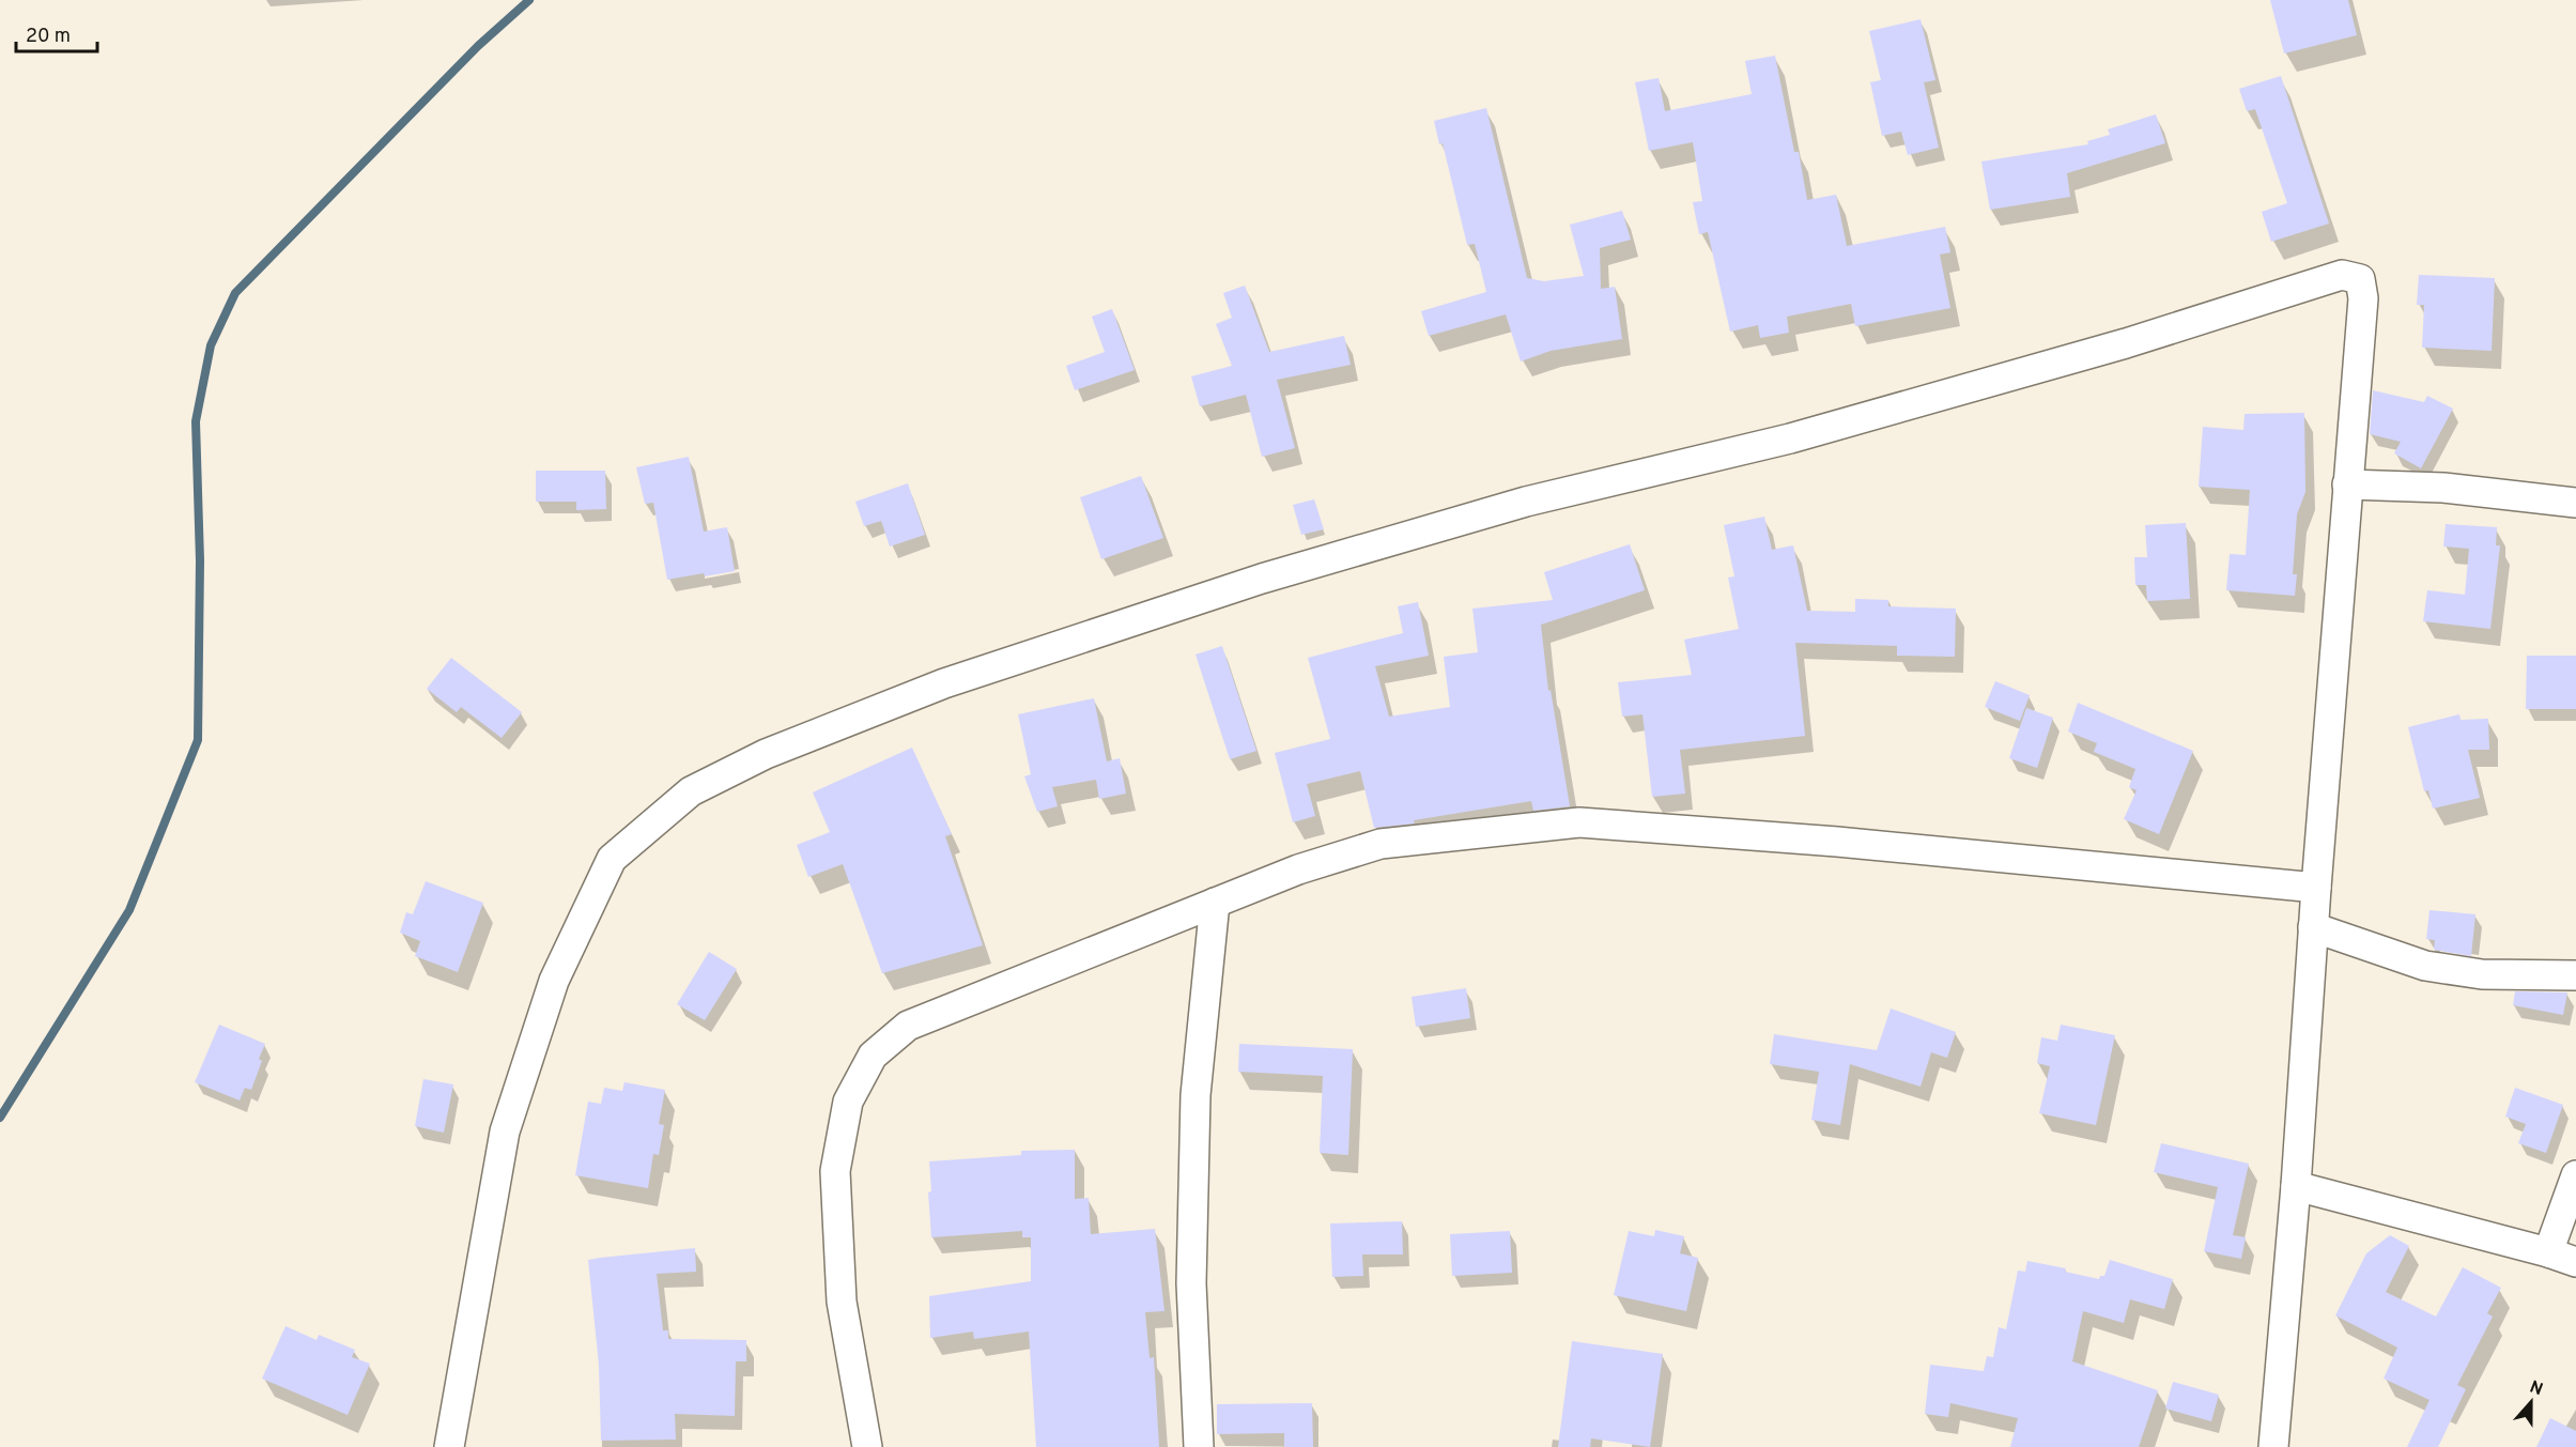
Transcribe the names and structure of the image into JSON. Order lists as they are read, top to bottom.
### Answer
{
  "scale_bar": "20 m",
  "north": "top"
}
